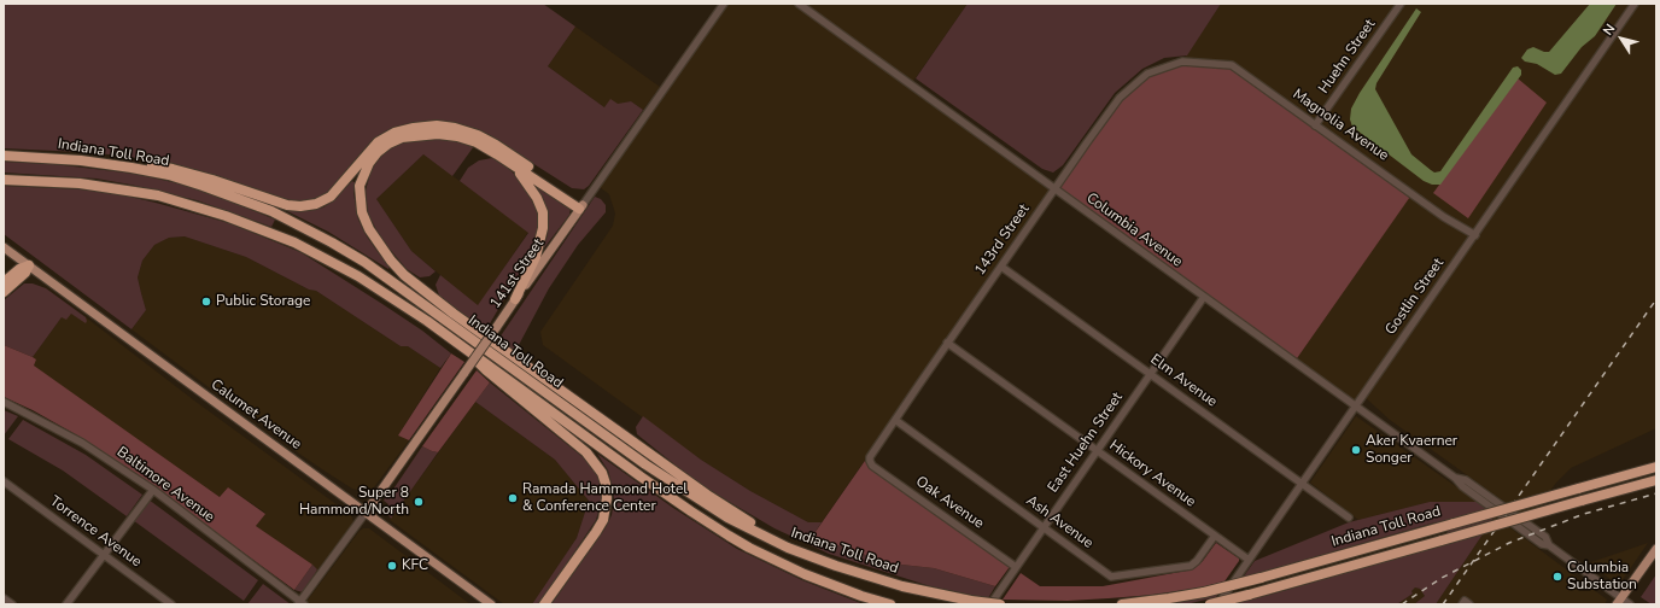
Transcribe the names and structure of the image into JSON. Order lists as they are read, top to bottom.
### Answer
{
  "streets": {
    "highway": ["Indiana Toll Road"],
    "main road": ["141st Street", "Calumet Avenue"],
    "street": [
      "Huehn Street",
      "Magnolia Avenue",
      "Columbia Avenue",
      "143rd Street",
      "Gostlin Street",
      "Elm Avenue",
      "East Huehn Street",
      "Hickory Avenue",
      "Baltimore Avenue",
      "Oak Avenue",
      "Ash Avenue",
      "Torrence Avenue"
    ]
  },
  "crossings": [
    ["Huehn Street", "Magnolia Avenue"],
    ["Magnolia Avenue", "143rd Street"],
    ["Magnolia Avenue", "Gostlin Street"],
    ["Columbia Avenue", "143rd Street"],
    ["Columbia Avenue", "Gostlin Street"],
    ["Columbia Avenue", "East Huehn Street"],
    ["143rd Street", "Elm Avenue"],
    ["143rd Street", "Hickory Avenue"],
    ["143rd Street", "Oak Avenue"],
    ["143rd Street", "Ash Avenue"],
    ["141st Street", "Calumet Avenue"],
    ["141st Street", "Baltimore Avenue"],
    ["Gostlin Street", "Elm Avenue"],
    ["Gostlin Street", "Hickory Avenue"],
    ["Elm Avenue", "East Huehn Street"],
    ["East Huehn Street", "Hickory Avenue"],
    ["East Huehn Street", "Oak Avenue"],
    ["East Huehn Street", "Ash Avenue"],
    ["Hickory Avenue", "Ash Avenue"]
  ],
  "places": [
    "Public Storage",
    "Aker Kvaerner Songer",
    "Ramada Hammond Hotel & Conference Center",
    "Super 8 Hammond/North",
    "KFC",
    "Columbia Substation"
  ],
  "north": "top left"
}
